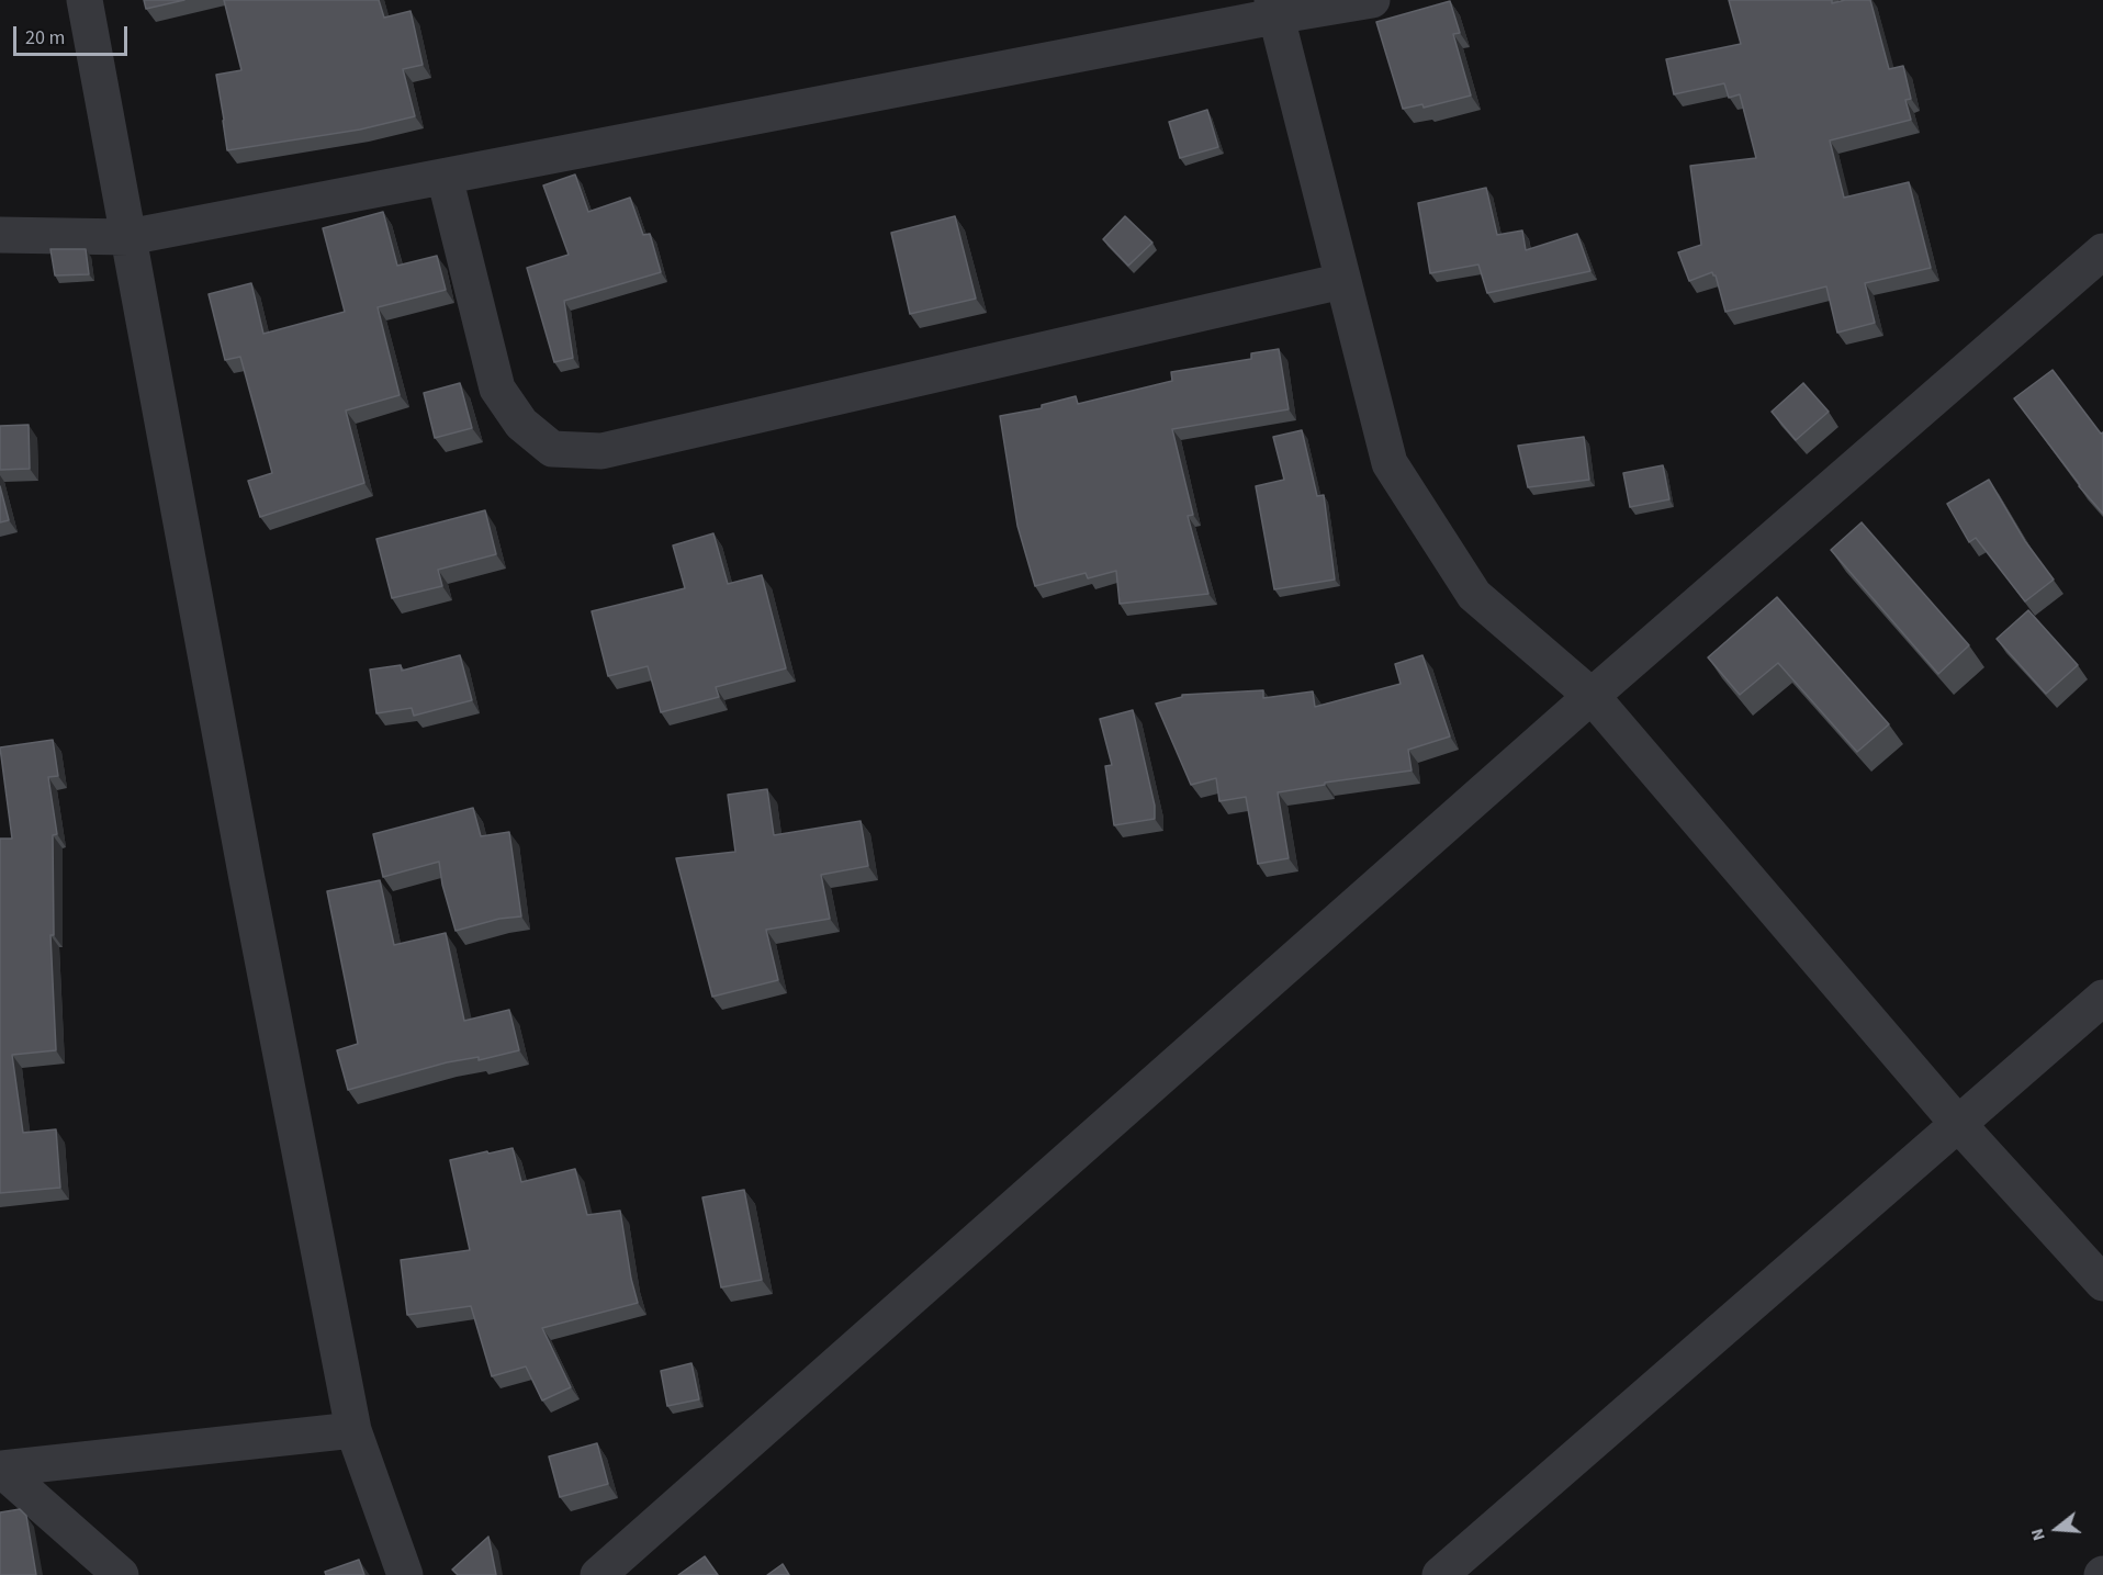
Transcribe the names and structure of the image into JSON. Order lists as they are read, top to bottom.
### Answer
{
  "scale_bar": "20 m",
  "north": "left"
}
